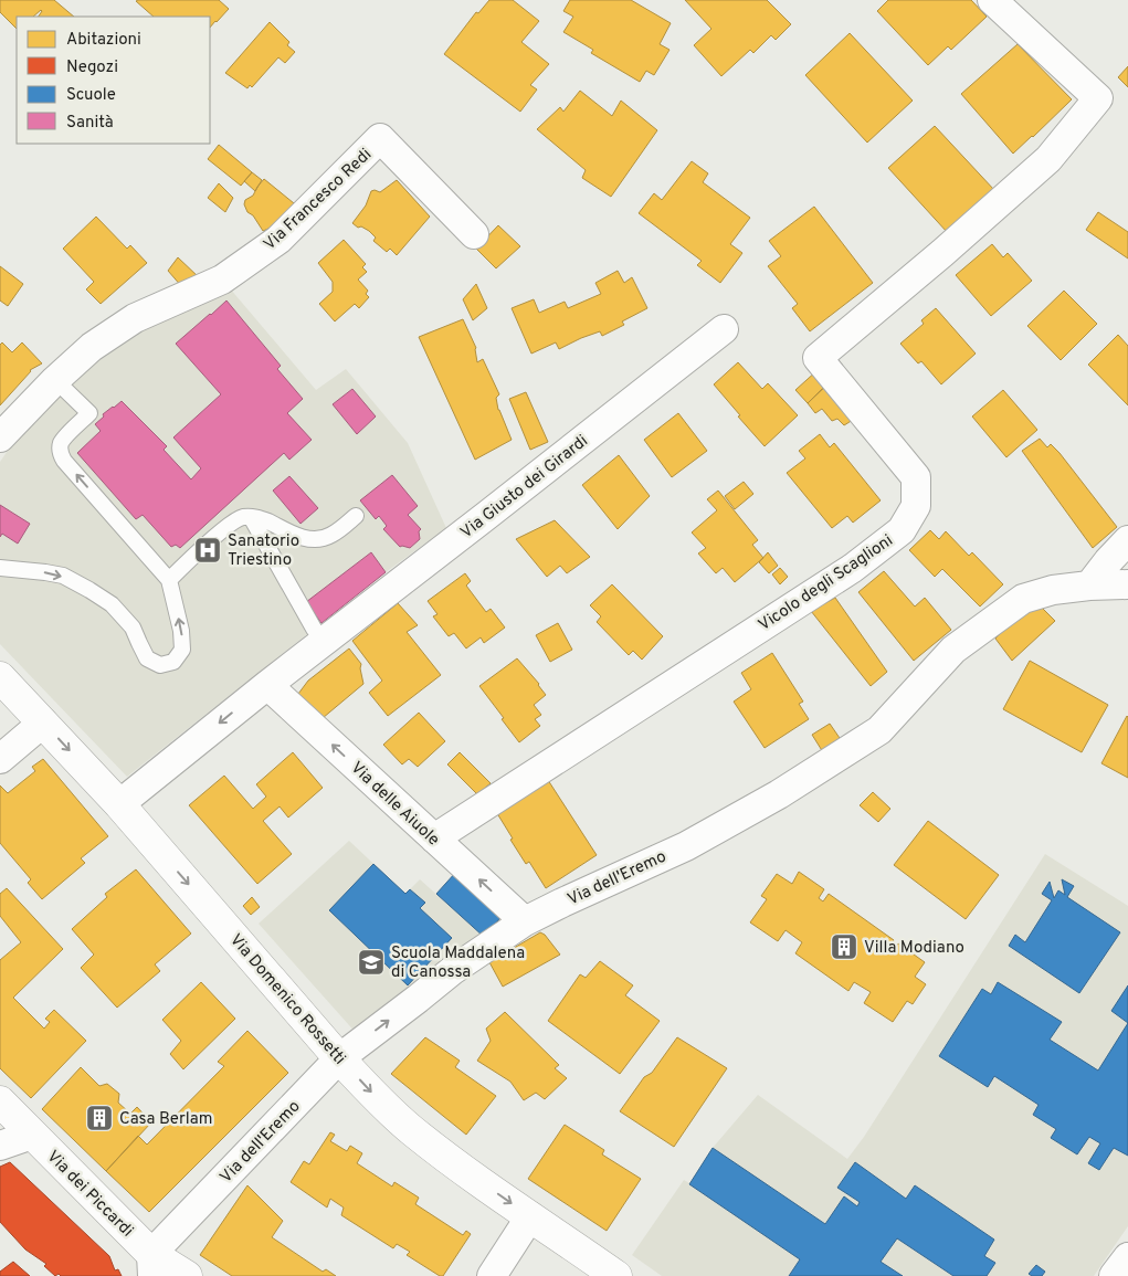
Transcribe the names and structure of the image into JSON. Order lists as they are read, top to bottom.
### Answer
{
  "streets": {
    "main road": ["Via Domenico Rossetti", "Via dei Piccardi"],
    "street": [
      "Via Francesco Redi",
      "Via Giusto dei Girardi",
      "Vicolo degli Scaglioni",
      "Via delle Aiuole",
      "Via dell'Eremo"
    ]
  },
  "crossings": [
    ["Via Giusto dei Girardi", "Via delle Aiuole"],
    ["Via Giusto dei Girardi", "Via Domenico Rossetti"],
    ["Vicolo degli Scaglioni", "Via delle Aiuole"],
    ["Via delle Aiuole", "Via dell'Eremo"],
    ["Via dell'Eremo", "Via Domenico Rossetti"],
    ["Via dell'Eremo", "Via dei Piccardi"]
  ],
  "one_way": ["Via delle Aiuole", "Via Domenico Rossetti"],
  "places": {
    "hospital": ["Sanatorio Triestino"],
    "building": ["Villa Modiano", "Casa Berlam"],
    "school or university": ["Scuola Maddalena di Canossa"]
  },
  "legend": [
    "Abitazioni",
    "Negozi",
    "Scuole",
    "Sanità"
  ]
}
